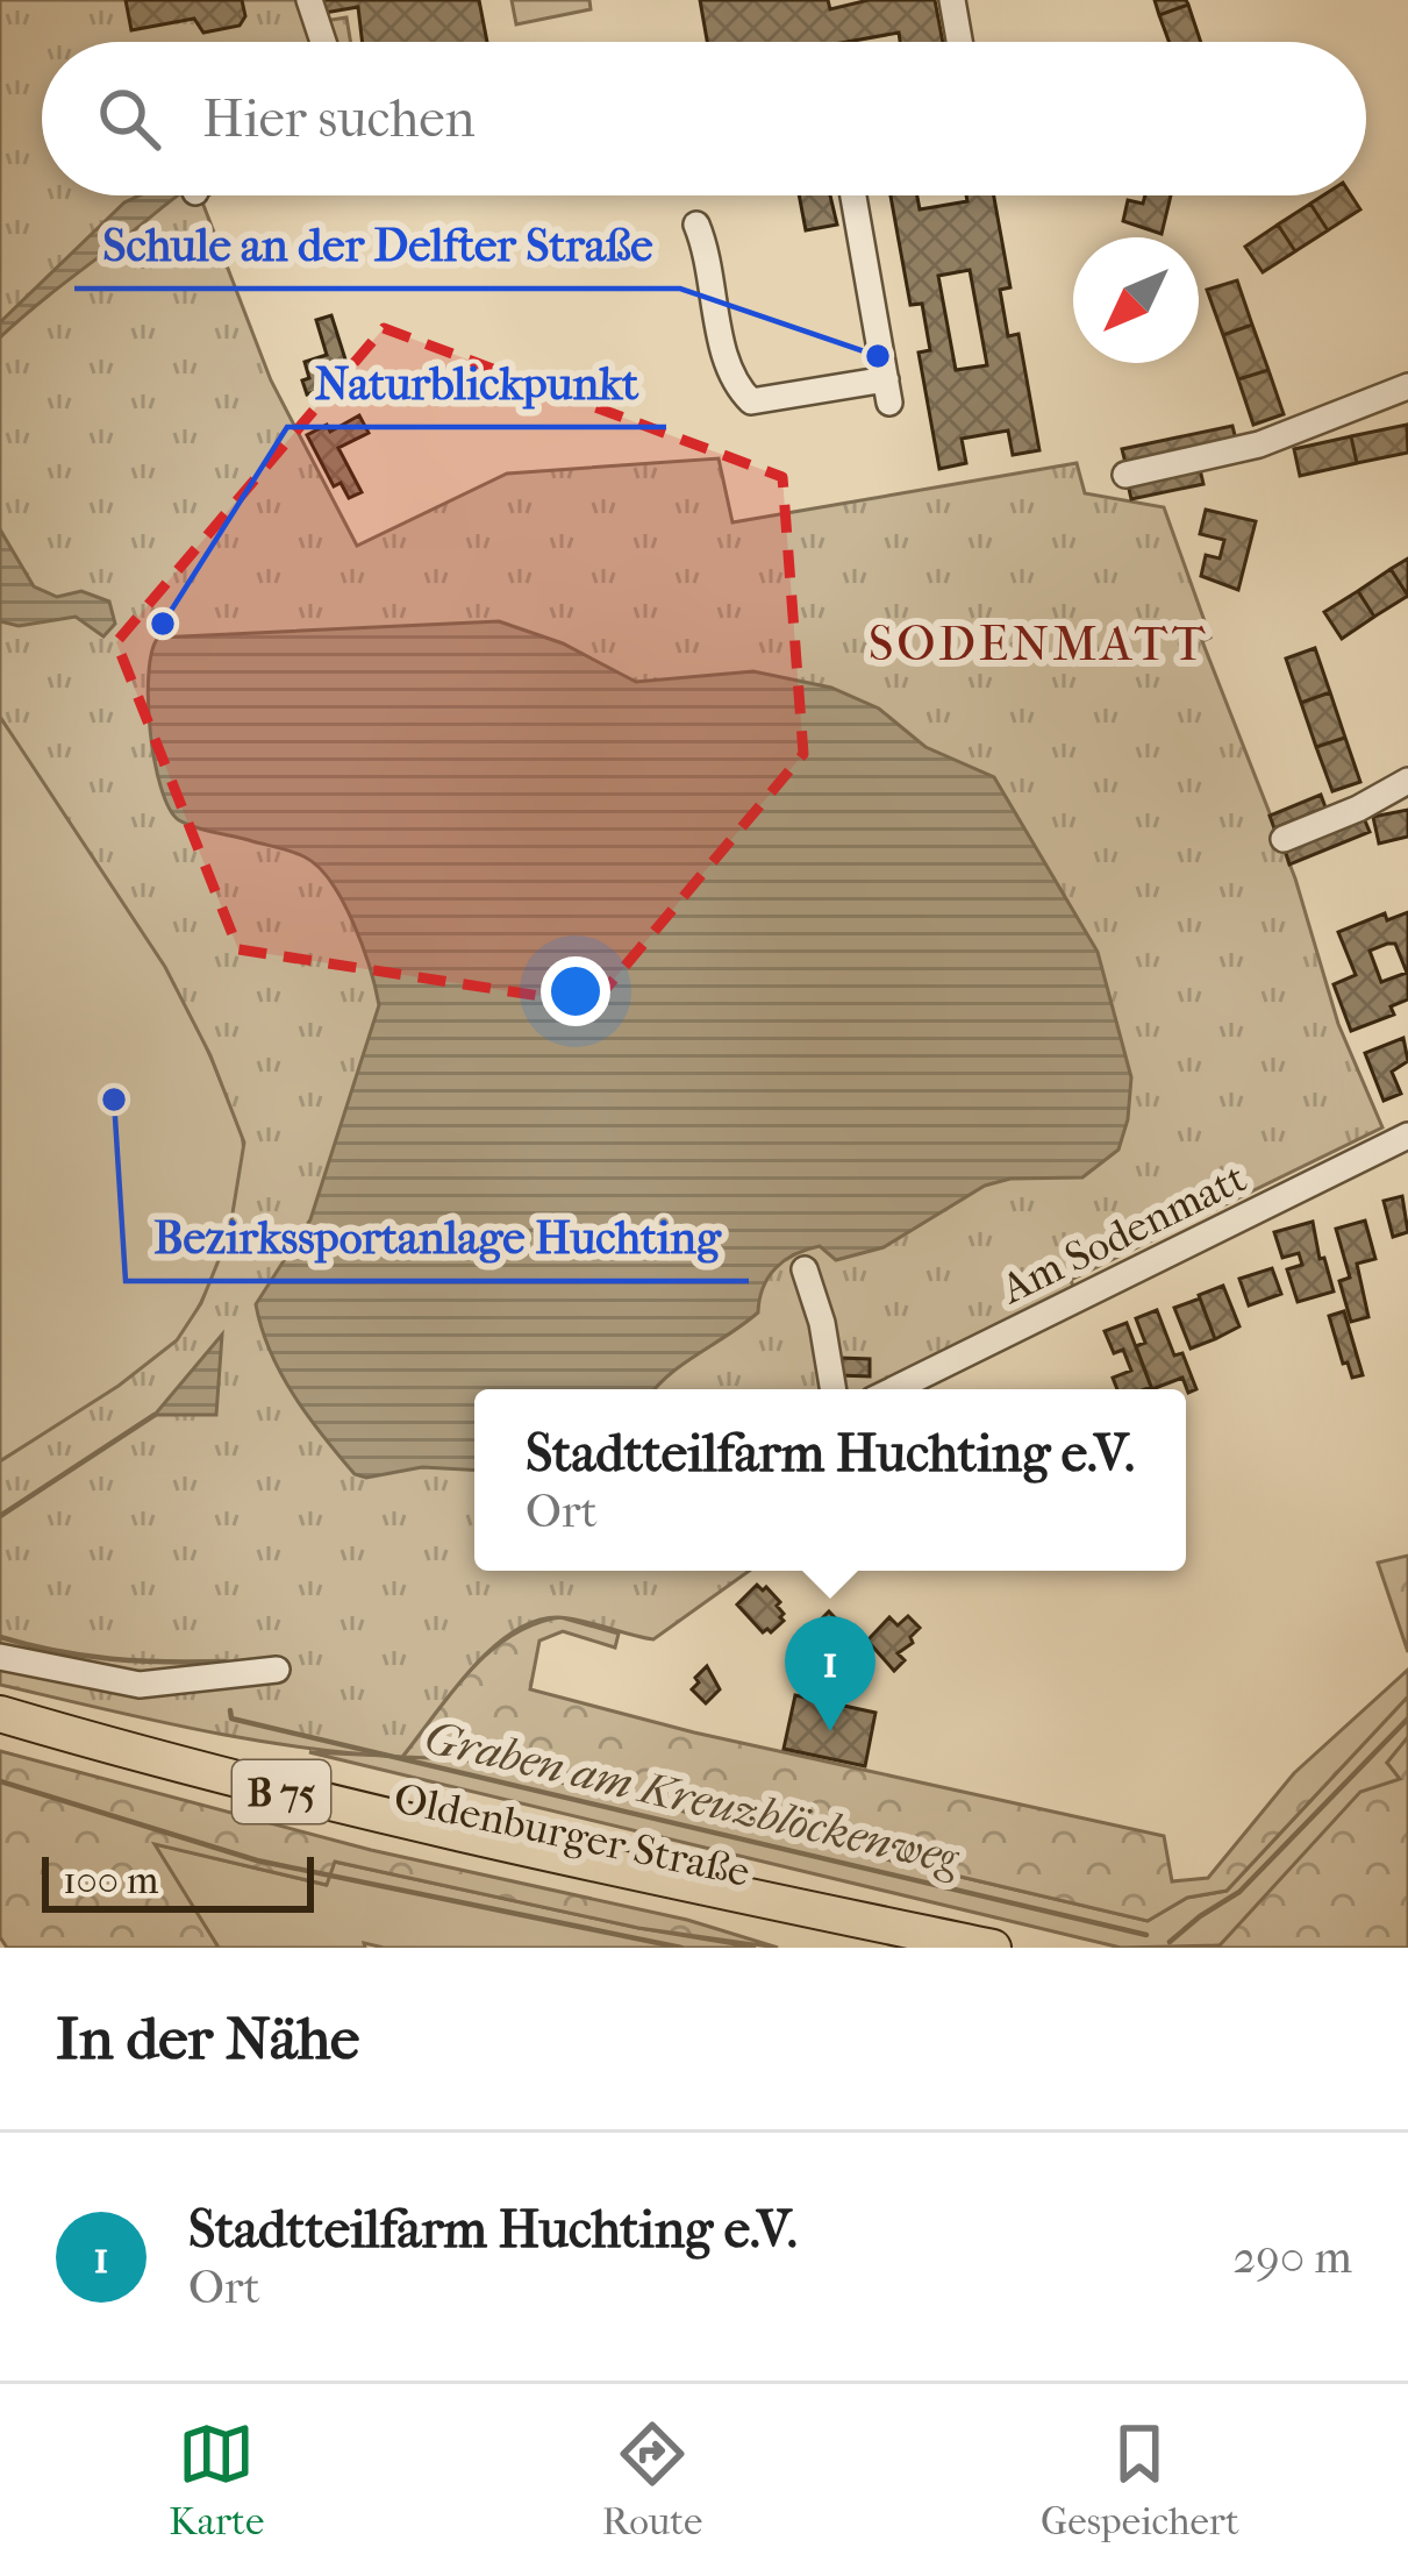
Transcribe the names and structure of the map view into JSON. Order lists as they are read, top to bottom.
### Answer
{
  "streets": {
    "highway": ["B 75", "Oldenburger Straße"],
    "street": ["Am Sodenmatt"]
  },
  "districts": ["SODENMATT"],
  "water": ["Graben am Kreuzblöckenweg"],
  "places": ["Schule an der Delfter Straße", "Naturblickpunkt", "Bezirkssportanlage Huchting"],
  "scale_bar": "100 m",
  "north": "bottom left",
  "page": {
    "search": "Hier suchen",
    "popup": ["Stadtteilfarm Huchting e.V.", "Ort"],
    "pins": "1",
    "scale": "100 m",
    "heading": "In der Nähe",
    "list": [
      {
        "mark": "1",
        "name": "Stadtteilfarm Huchting e.V.",
        "note": "Ort",
        "value": "290 m"
      }
    ],
    "nav": ["Karte", "Route", "Gespeichert"]
  }
}
